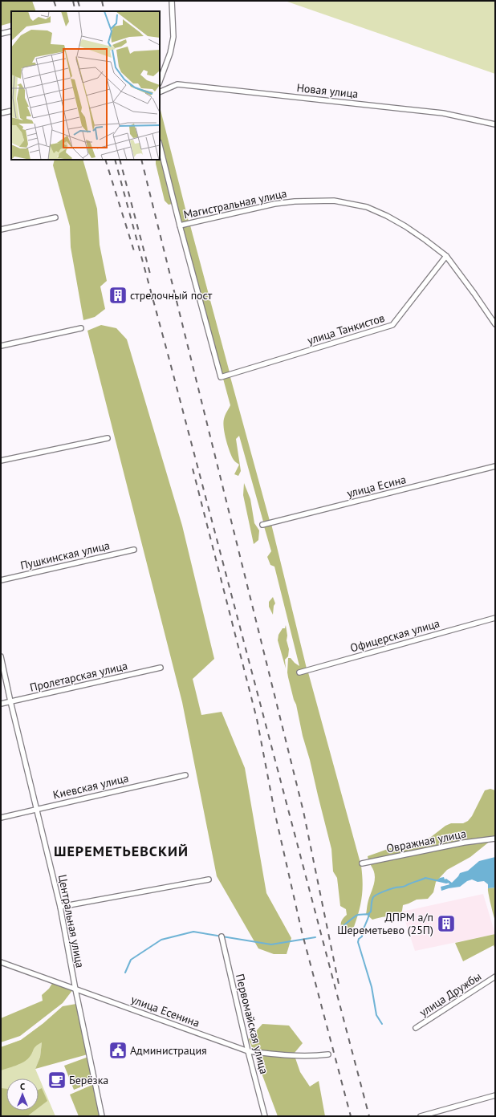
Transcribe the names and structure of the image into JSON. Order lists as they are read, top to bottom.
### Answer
{
  "streets": {
    "street": [
      "Новая улица",
      "Магистральная улица",
      "улица Танкистов",
      "улица Есина",
      "Пушкинская улица",
      "Офицерская улица",
      "Пролетарская улица",
      "Киевская улица",
      "Овражная улица",
      "Центральная улица",
      "улица Дружбы",
      "улица Есенина",
      "Первомайская улица"
    ]
  },
  "crossings": [
    ["Магистральная улица", "улица Танкистов"],
    ["Пролетарская улица", "Центральная улица"],
    ["Киевская улица", "Центральная улица"],
    ["Центральная улица", "улица Есенина"],
    ["улица Есенина", "Первомайская улица"]
  ],
  "districts": ["ШЕРЕМЕТЬЕВСКИЙ"],
  "places": {
    "building": ["стрелочный пост", "ДПРМ а/п Шереметьево (25П)"],
    "public building": ["Администрация"],
    "cafe": ["Берёзка"]
  },
  "north": "top"
}
